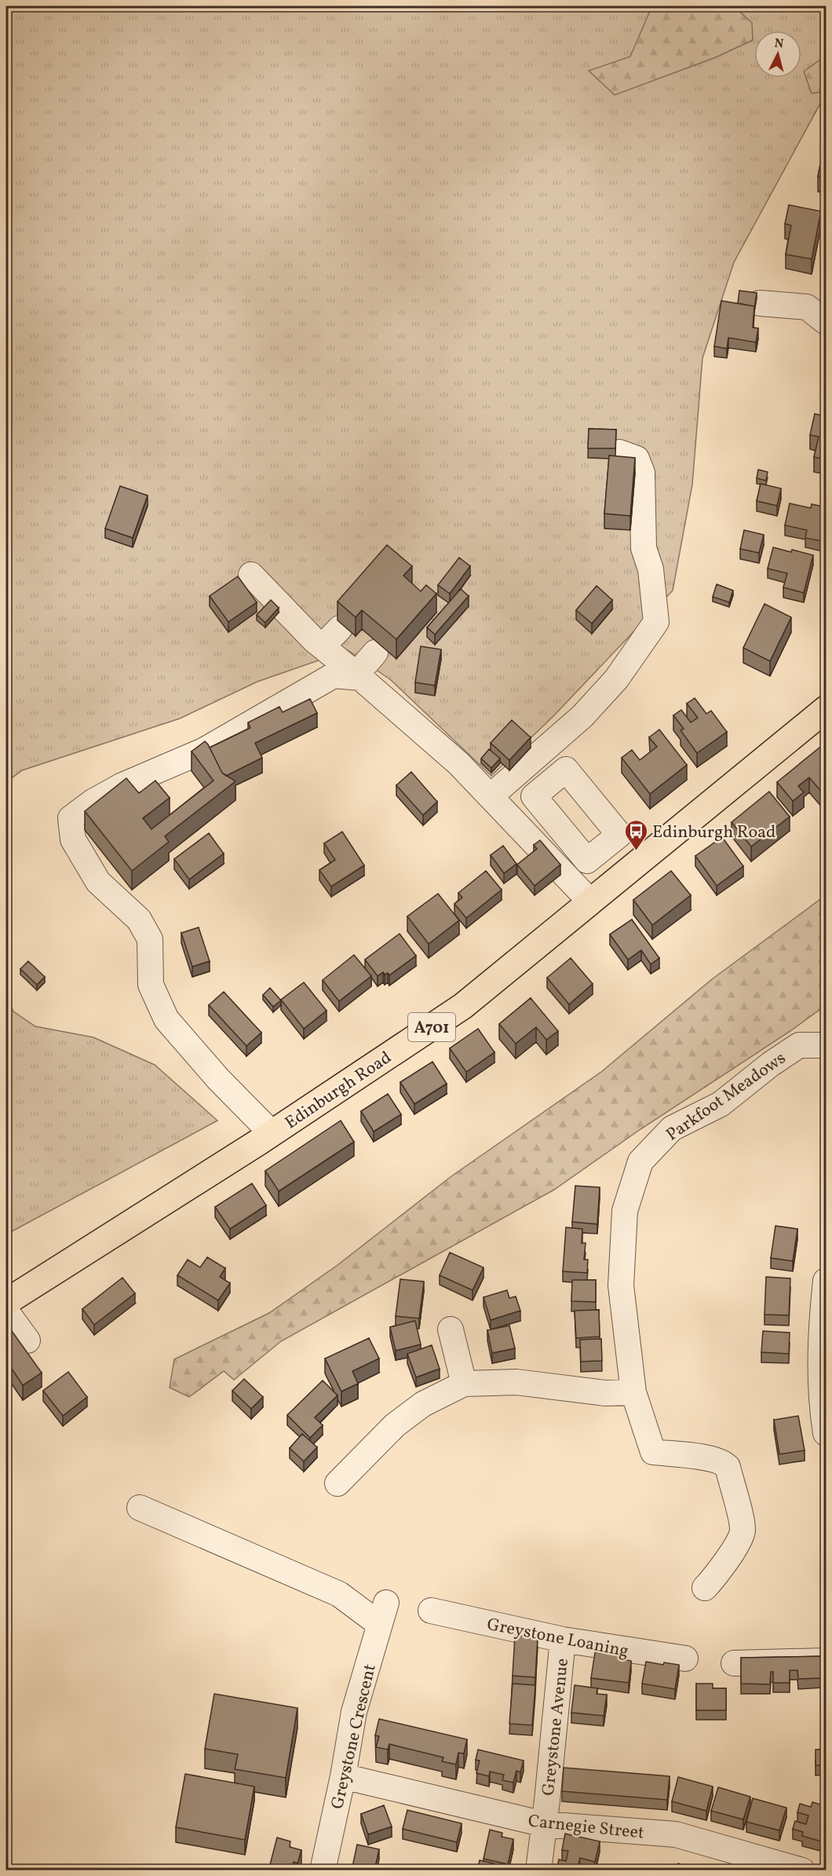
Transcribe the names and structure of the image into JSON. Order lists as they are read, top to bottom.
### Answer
{
  "streets": {
    "main road": ["A701", "Edinburgh Road"],
    "street": [
      "Parkfoot Meadows",
      "Greystone Loaning",
      "Greystone Avenue",
      "Greystone Crescent",
      "Carnegie Street"
    ]
  },
  "crossings": [
    ["Greystone Loaning", "Greystone Avenue"],
    ["Greystone Avenue", "Carnegie Street"],
    ["Greystone Crescent", "Carnegie Street"]
  ],
  "places": {
    "bus stop": ["Edinburgh Road"]
  },
  "north": "top"
}
